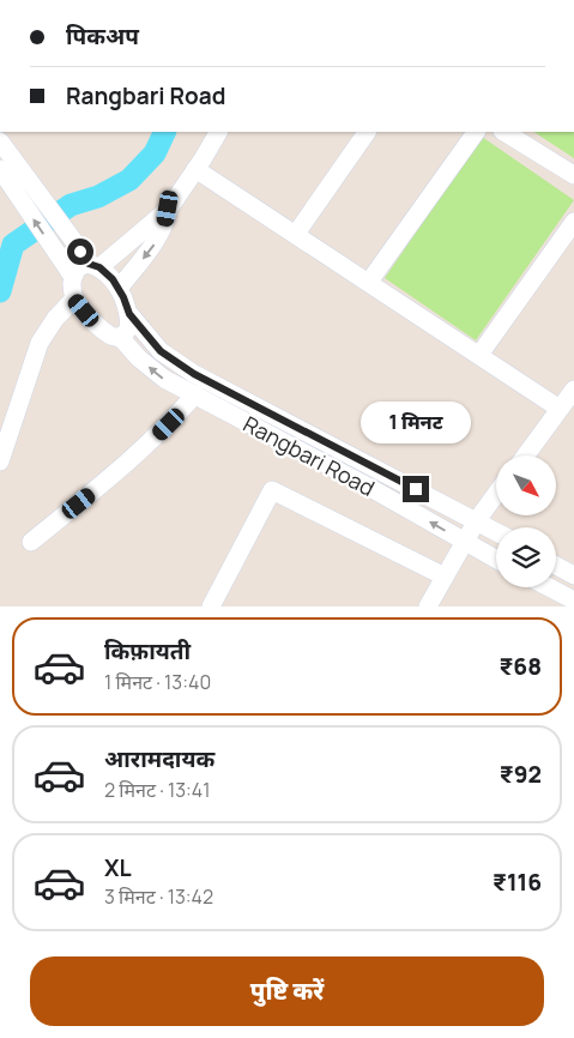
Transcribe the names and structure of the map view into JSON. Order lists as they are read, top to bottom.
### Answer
{
  "streets": {
    "street": ["Rangbari Road"]
  },
  "north": "bottom right",
  "page": {
    "banner": ["पिकअप", "Rangbari Road"],
    "bubble": "1 मिनट",
    "list": [
      {
        "name": "किफ़ायती",
        "note": "1 मिनट · 13:40",
        "value": "₹68"
      },
      {
        "name": "आरामदायक",
        "note": "2 मिनट · 13:41",
        "value": "₹92"
      },
      {
        "name": "XL",
        "note": "3 मिनट · 13:42",
        "value": "₹116"
      }
    ],
    "buttons": "पुष्टि करें"
  }
}
